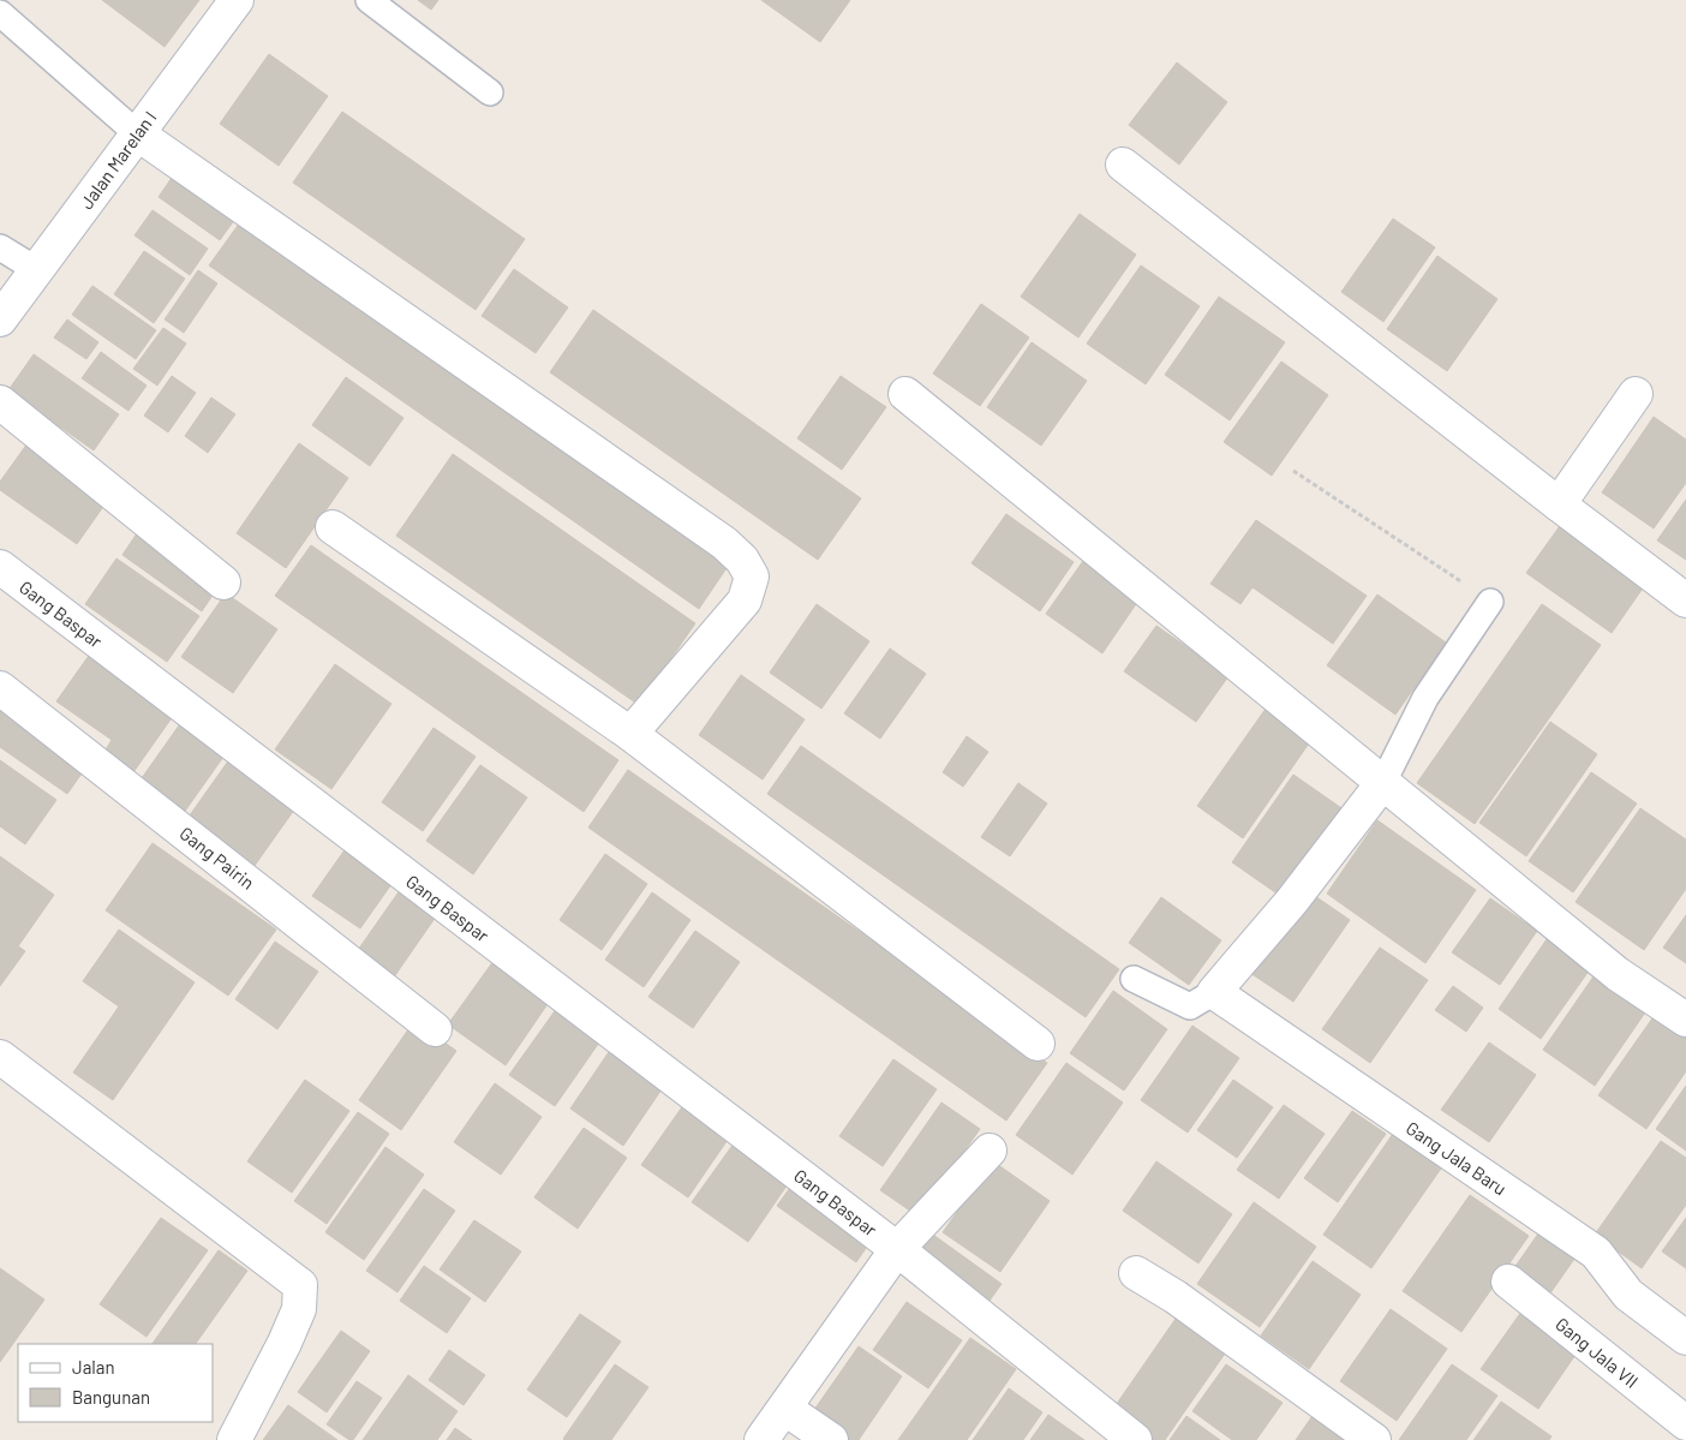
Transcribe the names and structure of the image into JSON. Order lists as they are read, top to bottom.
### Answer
{
  "streets": {
    "street": [
      "Jalan Marelan I",
      "Gang Baspar",
      "Gang Pairin",
      "Gang Jala Baru",
      "Gang Jala VII"
    ]
  },
  "legend": ["Jalan", "Bangunan"]
}
